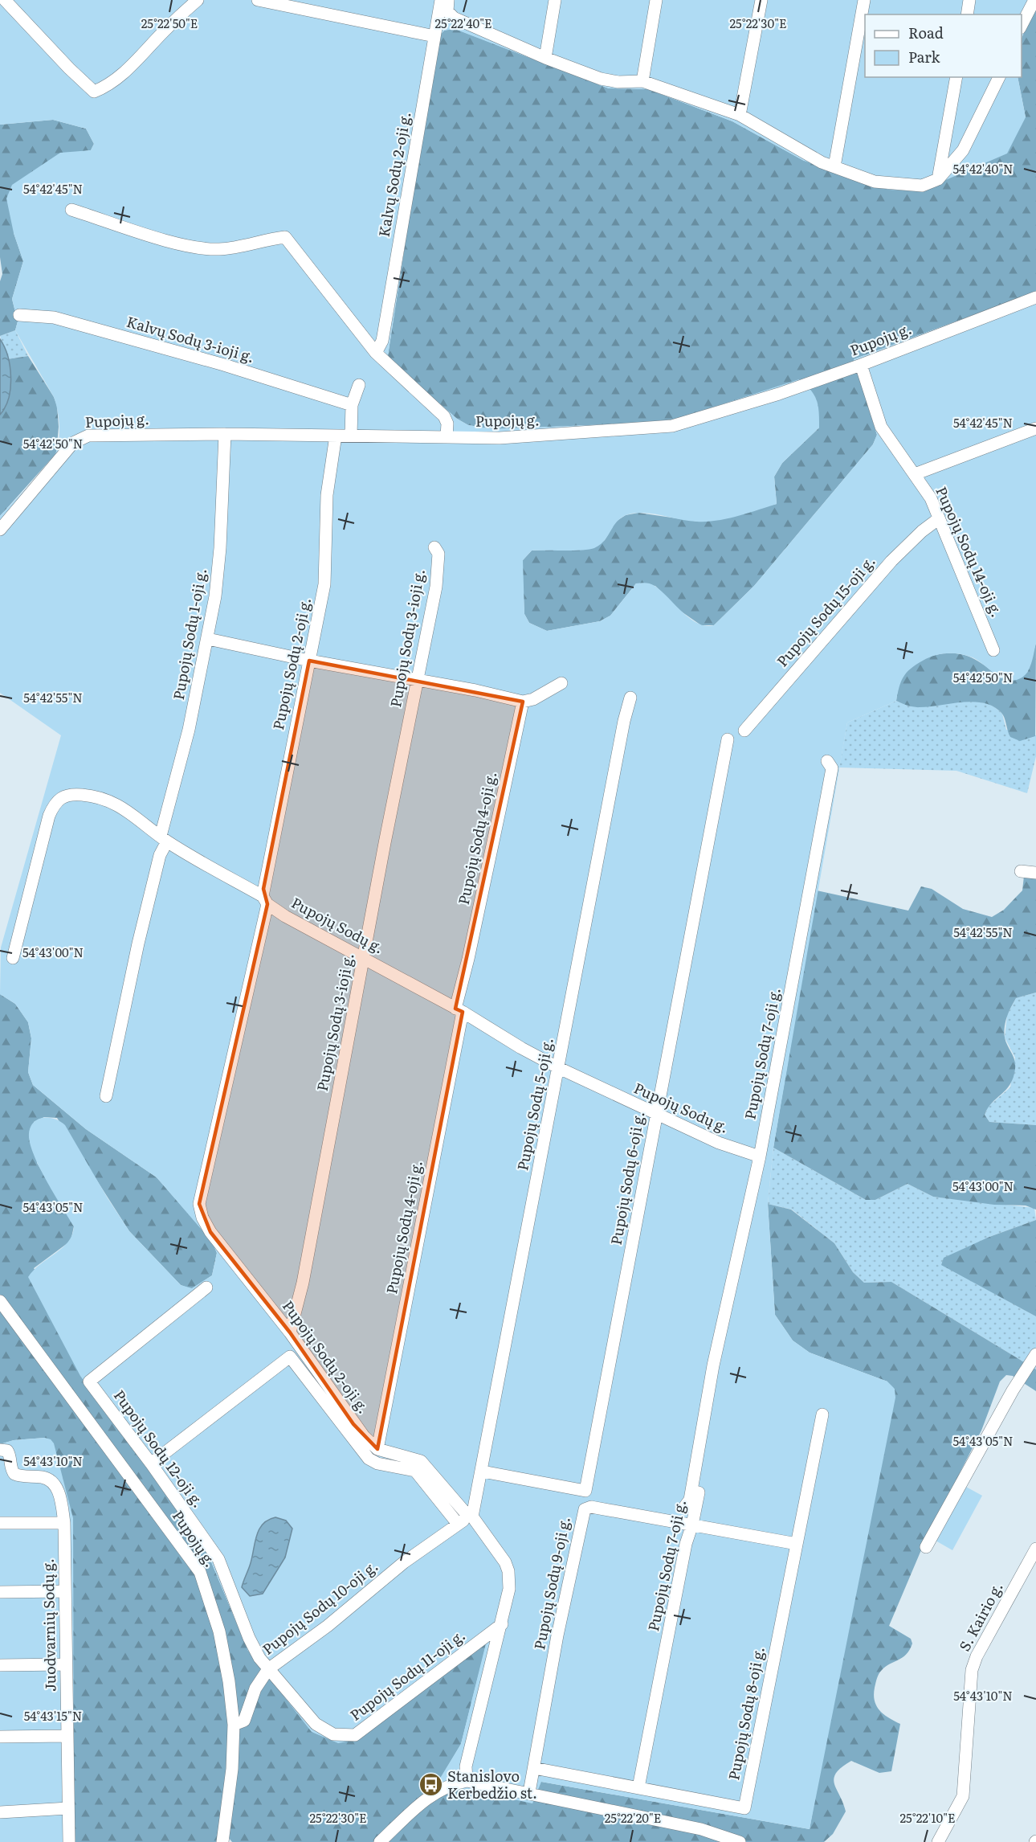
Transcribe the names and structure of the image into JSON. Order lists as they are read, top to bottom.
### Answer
{
  "streets": {
    "street": [
      "Kalvų Sodų 2-oji g.",
      "Kalvų Sodų 3-ioji g.",
      "Pupojų g.",
      "Pupojų Sodų 14-oji g.",
      "Pupojų Sodų 15-oji g.",
      "Pupojų Sodų 1-oji g.",
      "Pupojų Sodų 3-ioji g.",
      "Pupojų Sodų 2-oji g.",
      "Pupojų Sodų 4-oji g.",
      "Pupojų Sodų g.",
      "Pupojų Sodų 7-oji g.",
      "Pupojų Sodų 5-oji g.",
      "Pupojų Sodų 6-oji g.",
      "Pupojų Sodų 12-oji g.",
      "Pupojų Sodų 9-oji g.",
      "Pupojų Sodų 10-oji g.",
      "S. Kairio g.",
      "Juodvarnių Sodų g.",
      "Pupojų Sodų 11-oji g.",
      "Pupojų Sodų 8-oji g."
    ]
  },
  "crossings": [
    ["Pupojų g.", "Pupojų Sodų 14-oji g."],
    ["Pupojų g.", "Pupojų Sodų 1-oji g."],
    ["Pupojų g.", "Pupojų Sodų 2-oji g."],
    ["Pupojų g.", "Pupojų Sodų 10-oji g."],
    ["Pupojų Sodų 14-oji g.", "Pupojų Sodų 15-oji g."],
    ["Pupojų Sodų 1-oji g.", "Pupojų Sodų g."],
    ["Pupojų Sodų 3-ioji g.", "Pupojų Sodų 2-oji g."],
    ["Pupojų Sodų 3-ioji g.", "Pupojų Sodų g."],
    ["Pupojų Sodų 2-oji g.", "Pupojų Sodų 4-oji g."],
    ["Pupojų Sodų 2-oji g.", "Pupojų Sodų g."],
    ["Pupojų Sodų 4-oji g.", "Pupojų Sodų g."],
    ["Pupojų Sodų g.", "Pupojų Sodų 7-oji g."],
    ["Pupojų Sodų g.", "Pupojų Sodų 5-oji g."],
    ["Pupojų Sodų g.", "Pupojų Sodų 6-oji g."],
    ["Pupojų Sodų 7-oji g.", "Pupojų Sodų 9-oji g."],
    ["Pupojų Sodų 7-oji g.", "Pupojų Sodų 8-oji g."],
    ["Pupojų Sodų 5-oji g.", "Pupojų Sodų 6-oji g."],
    ["Pupojų Sodų 5-oji g.", "Pupojų Sodų 10-oji g."],
    ["Pupojų Sodų 12-oji g.", "Pupojų Sodų 10-oji g."],
    ["Pupojų Sodų 12-oji g.", "Pupojų Sodų 11-oji g."],
    ["Pupojų Sodų 9-oji g.", "Pupojų Sodų 8-oji g."],
    ["Pupojų Sodų 10-oji g.", "Pupojų Sodų 11-oji g."]
  ],
  "places": {
    "bus stop": ["Stanislovo Kerbedžio st."]
  },
  "legend": ["Road", "Park"],
  "coordinates": [
    "25°22'50\"E",
    "25°22'40\"E",
    "25°22'30\"E",
    "54°42'40\"N",
    "54°42'45\"N",
    "54°42'50\"N",
    "54°42'55\"N",
    "54°43'00\"N",
    "54°43'05\"N",
    "54°43'10\"N",
    "54°43'15\"N",
    "25°22'20\"E",
    "25°22'10\"E"
  ]
}
